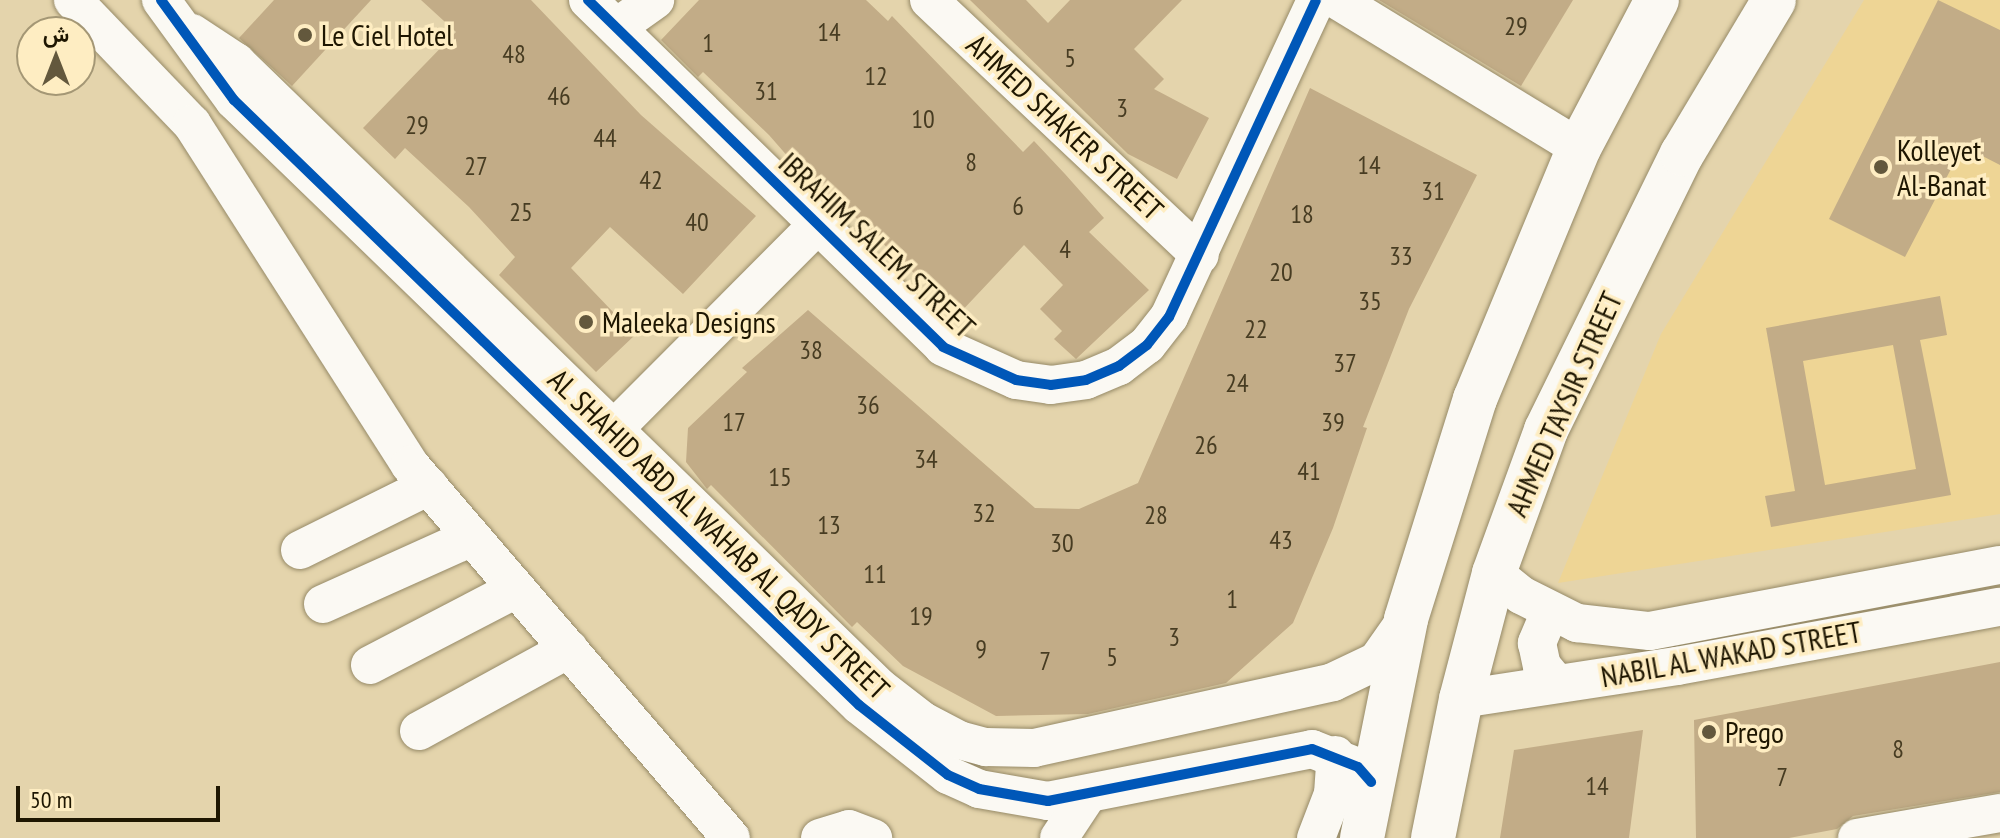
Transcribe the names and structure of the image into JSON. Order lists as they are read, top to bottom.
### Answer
{
  "streets": {
    "main road": ["AHMED TAYSIR STREET"],
    "street": [
      "AHMED SHAKER STREET",
      "IBRAHIM SALEM STREET",
      "AL SHAHID ABD AL WAHAB AL QADY STREET",
      "NABIL AL WAKAD STREET"
    ]
  },
  "crossings": [
    ["AHMED SHAKER STREET", "IBRAHIM SALEM STREET"],
    ["AHMED TAYSIR STREET", "NABIL AL WAKAD STREET"]
  ],
  "places": [
    "Le Ciel Hotel",
    "Kolleyet Al-Banat",
    "Maleeka Designs",
    "Prego"
  ],
  "house_numbers": [
    "29",
    "14",
    "1",
    "48",
    "5",
    "12",
    "31",
    "46",
    "3",
    "10",
    "29",
    "44",
    "8",
    "14",
    "27",
    "42",
    "31",
    "6",
    "25",
    "18",
    "40",
    "4",
    "33",
    "20",
    "35",
    "22",
    "38",
    "37",
    "24",
    "36",
    "17",
    "39",
    "26",
    "34",
    "41",
    "15",
    "32",
    "28",
    "13",
    "43",
    "30",
    "11",
    "1",
    "19",
    "3",
    "9",
    "5",
    "7",
    "8",
    "7",
    "14"
  ],
  "scale_bar": "50 m",
  "north": "top"
}
